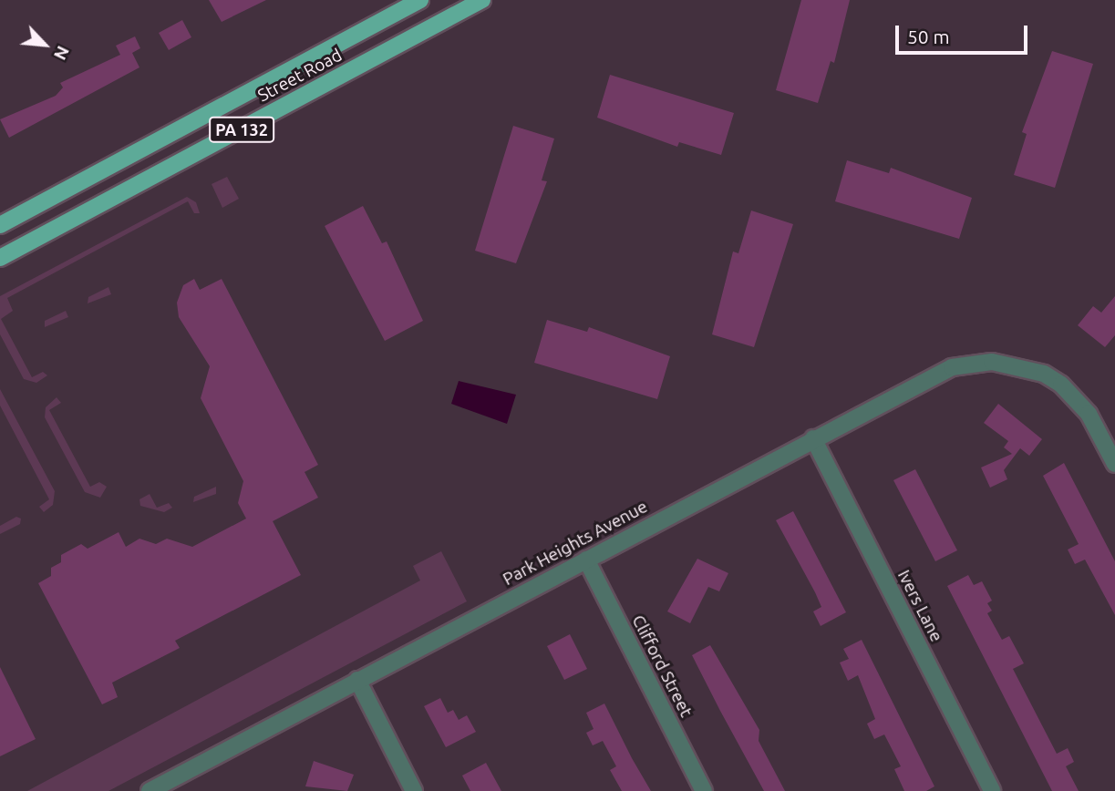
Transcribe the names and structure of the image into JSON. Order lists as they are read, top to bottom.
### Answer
{
  "streets": {
    "main road": ["Street Road", "PA 132"],
    "street": ["Park Heights Avenue", "Ivers Lane", "Clifford Street"]
  },
  "crossings": [
    ["Park Heights Avenue", "Ivers Lane"],
    ["Park Heights Avenue", "Clifford Street"]
  ],
  "scale_bar": "50 m",
  "north": "bottom right"
}
